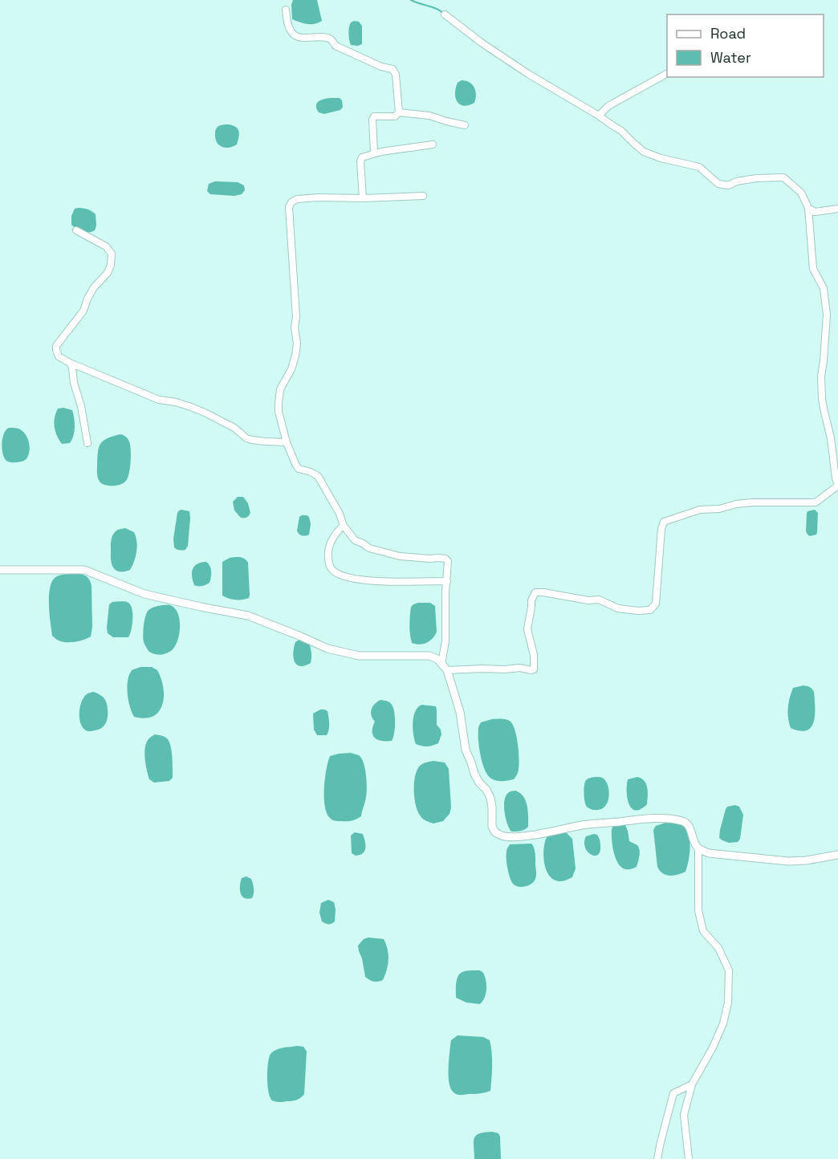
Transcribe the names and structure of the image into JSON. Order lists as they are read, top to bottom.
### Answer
{
  "legend": ["Road", "Water"]
}
